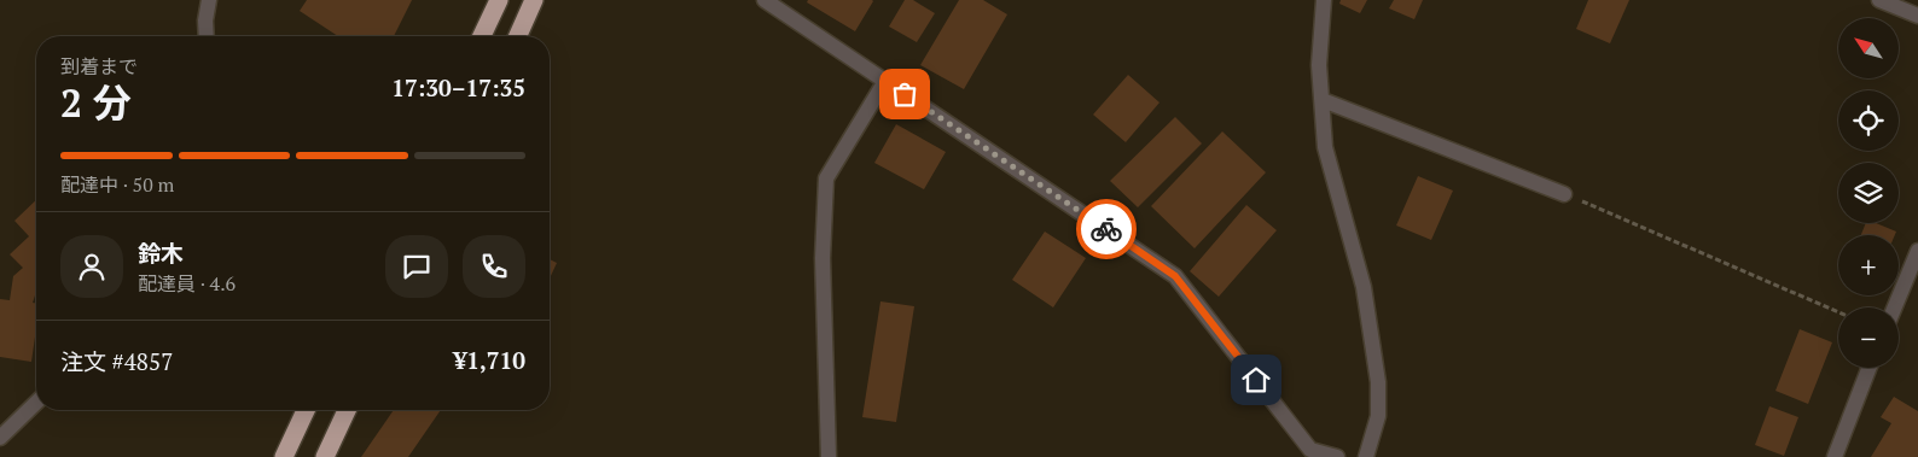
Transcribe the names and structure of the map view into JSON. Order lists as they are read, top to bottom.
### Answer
{
  "north": "top left",
  "page": {
    "map_buttons": ["+", "−"],
    "heading": ["2 分", "到着まで", "17:30–17:35"],
    "panel": [
      "鈴木",
      "配達員 · 4.6",
      "注文 #4857",
      "¥1,710"
    ],
    "bar": "配達中 · 50 m"
  }
}
